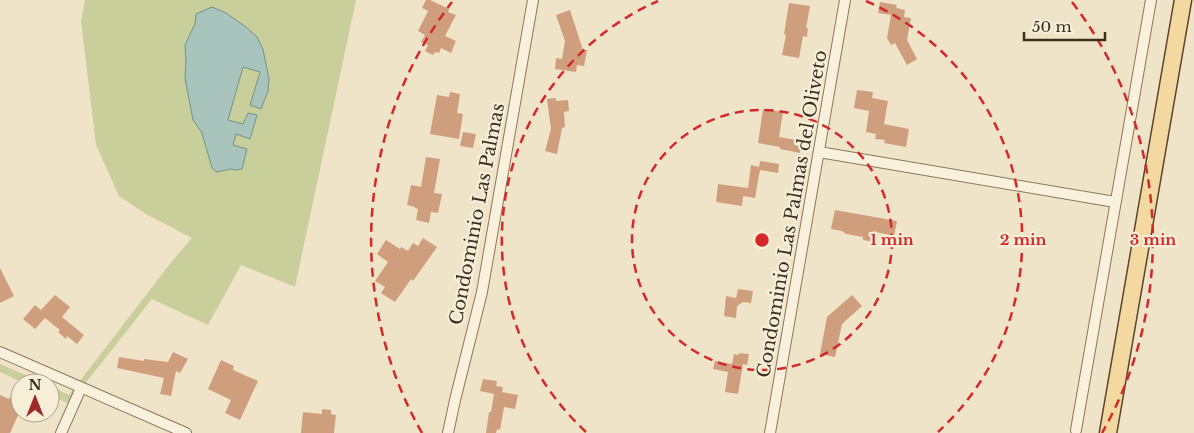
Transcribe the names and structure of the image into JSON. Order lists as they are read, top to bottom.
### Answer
{
  "streets": {
    "street": ["Condominio Las Palmas", "Condominio Las Palmas del Oliveto"]
  },
  "scale_bar": "50 m",
  "north": "top",
  "rings": ["1 min", "2 min", "3 min"]
}
